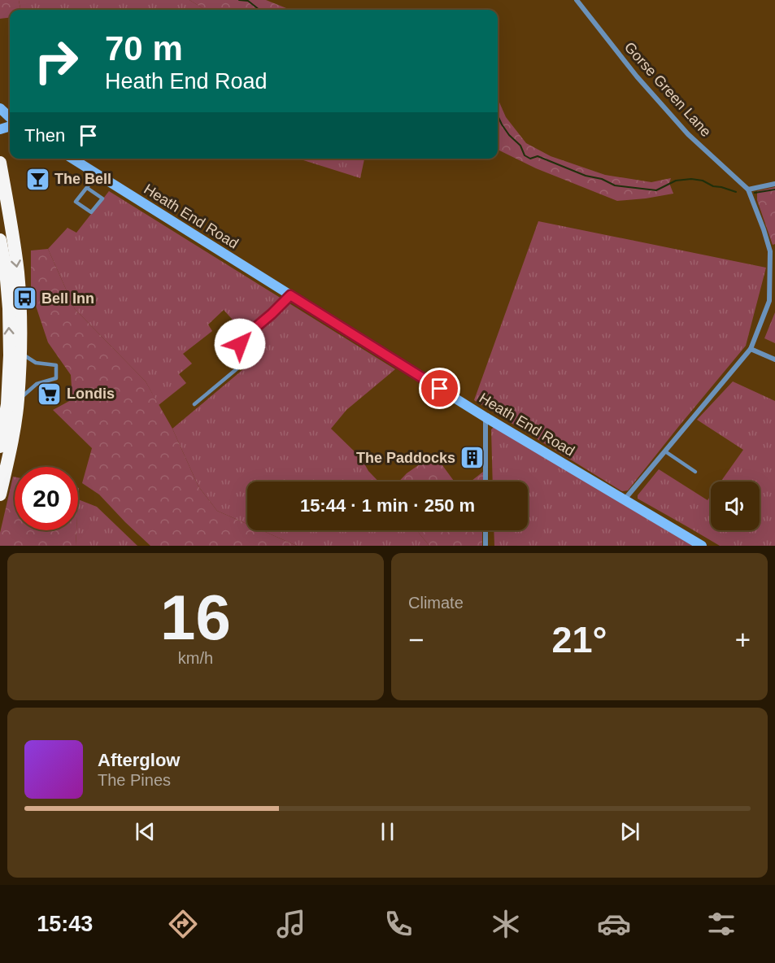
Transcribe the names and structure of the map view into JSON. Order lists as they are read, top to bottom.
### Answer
{
  "streets": {
    "street": ["Gorse Green Lane", "Heath End Road"]
  },
  "places": {
    "bar": ["The Bell"],
    "bus stop": ["Bell Inn"],
    "supermarket": ["Londis"],
    "building": ["The Paddocks"]
  },
  "page": {
    "turn": ["70 m", "Heath End Road"],
    "then": "Then",
    "limit": "20",
    "trip": "15:44 · 1 min · 250 m",
    "tile": [
      ["16", "km/h"],
      "Climate"
    ],
    "heat": ["−", "21°", "+"],
    "song": ["Afterglow", "The Pines"],
    "tabs": "15:43"
  }
}
